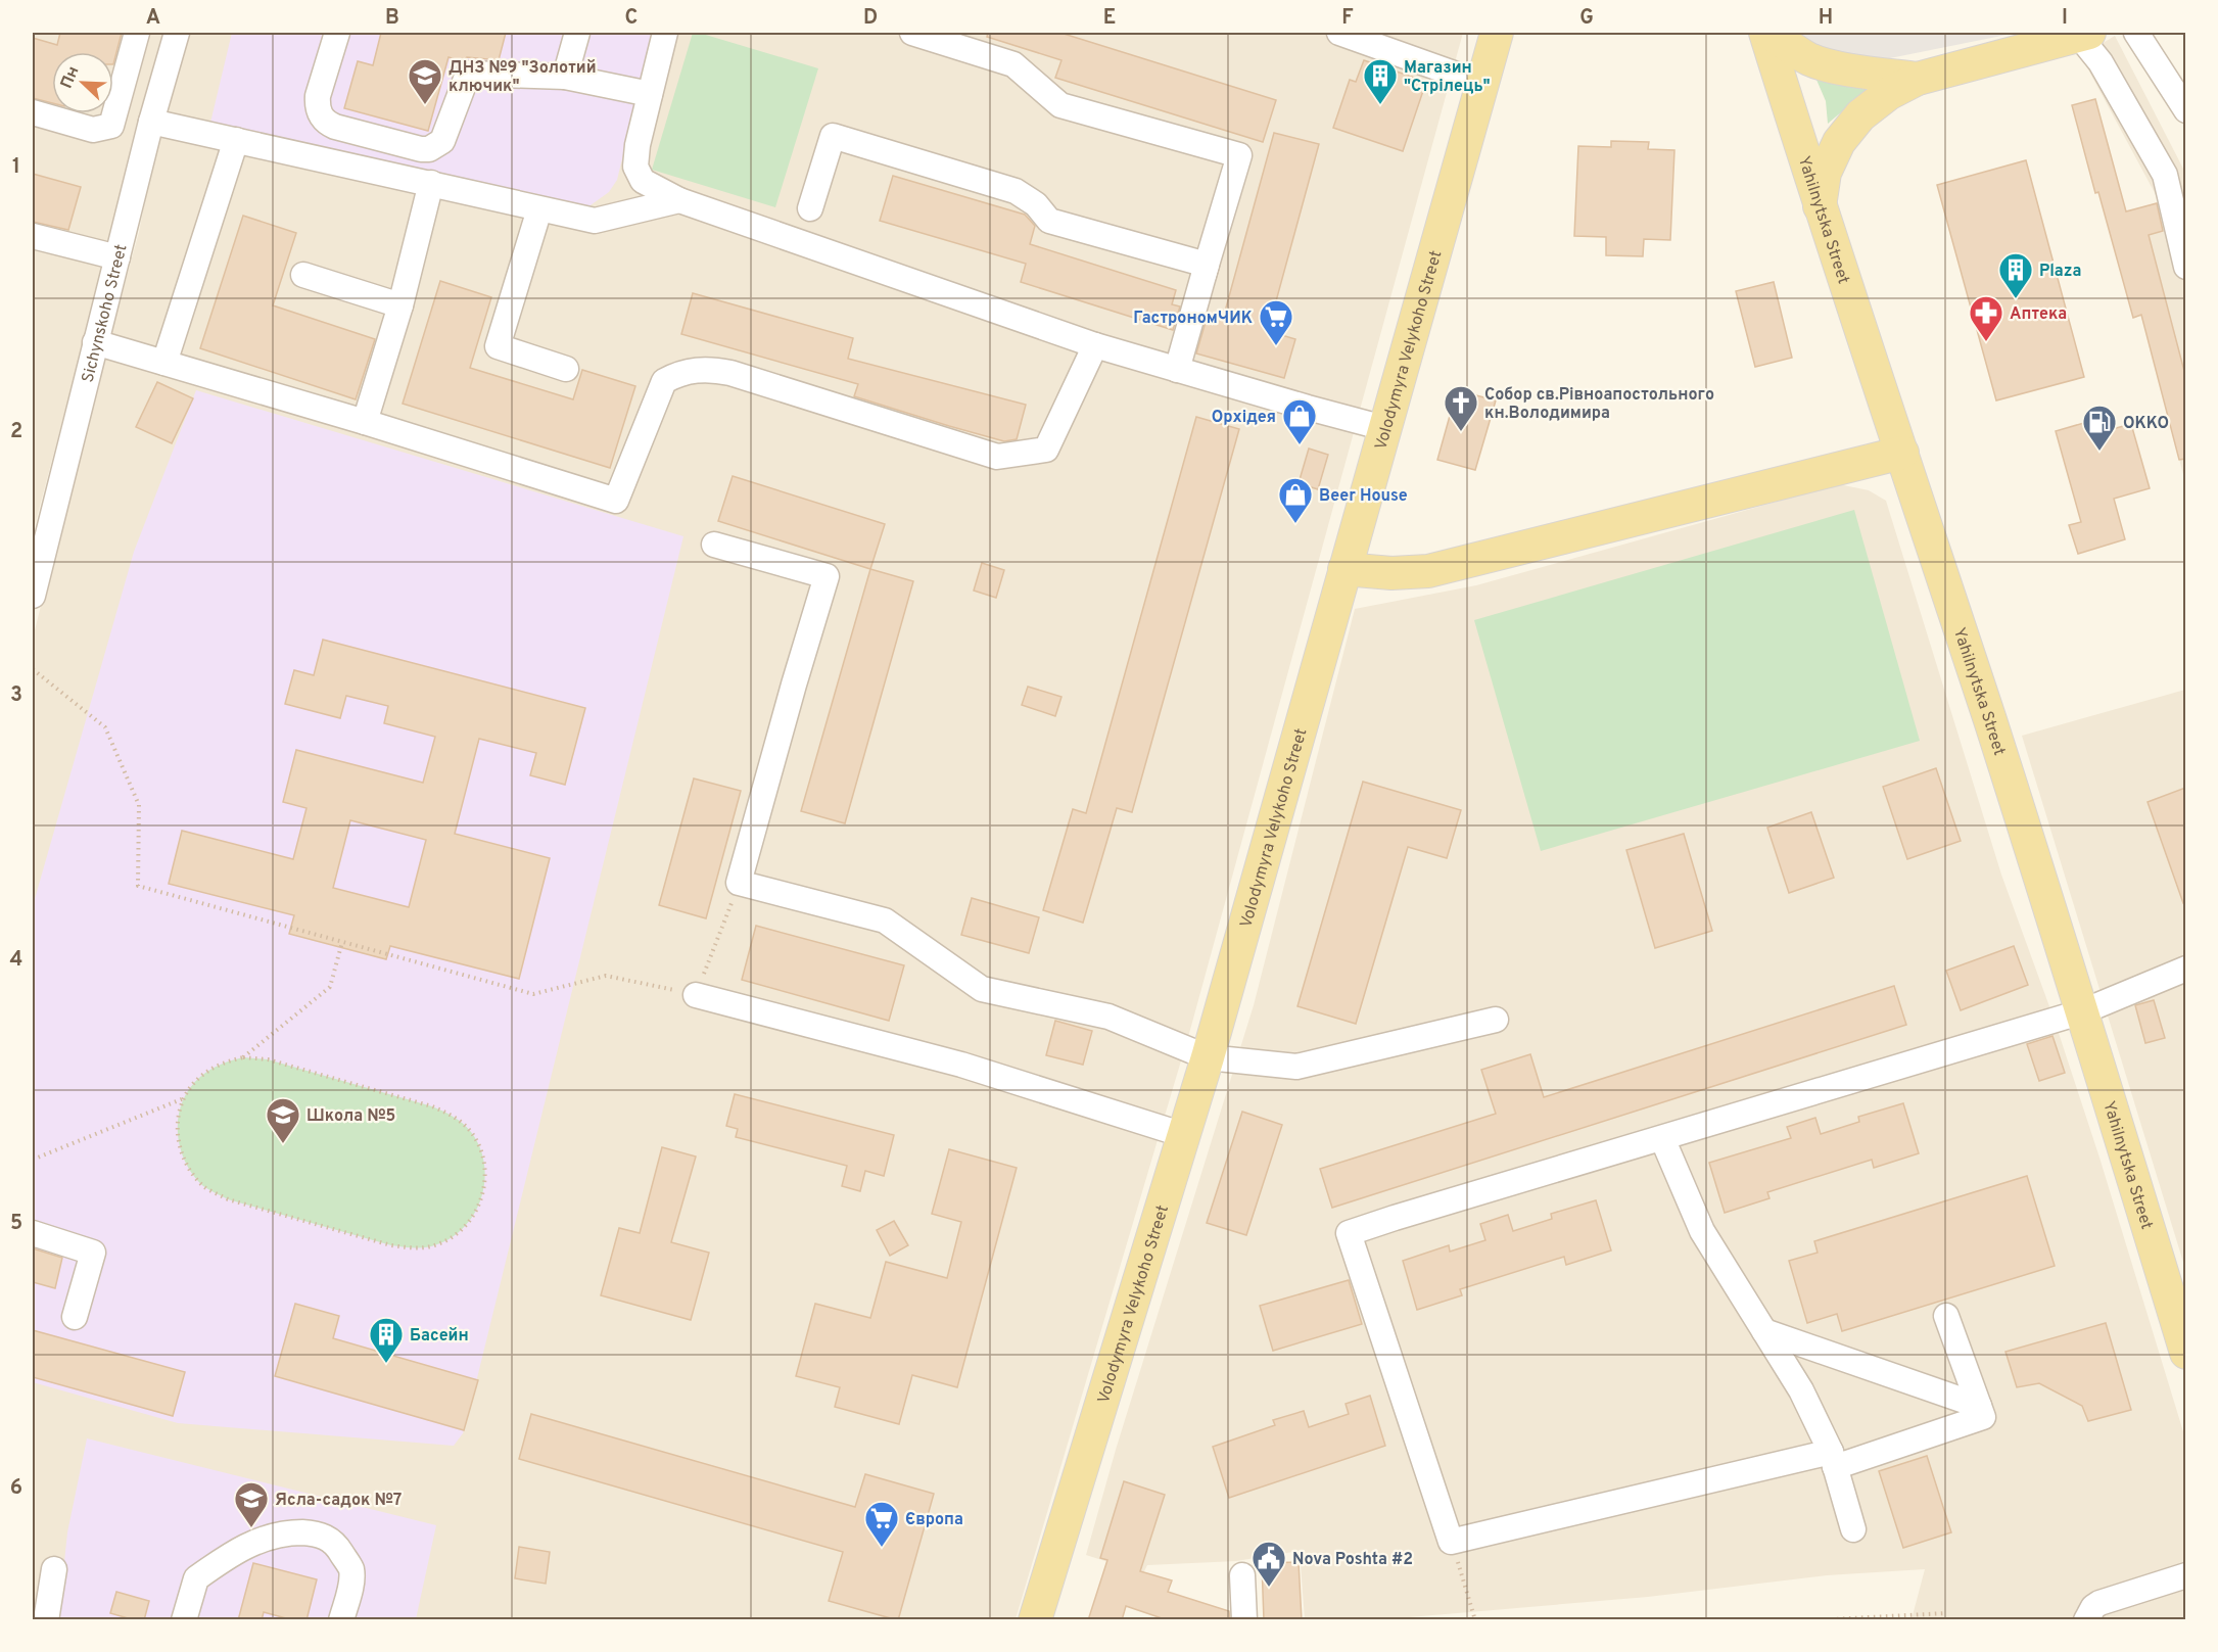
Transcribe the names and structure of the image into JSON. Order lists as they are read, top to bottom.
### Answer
{
  "streets": {
    "main road": ["Yahilnytska Street", "Volodymyra Velykoho Street"],
    "street": ["Sichynskoho Street"]
  },
  "places": {
    "school or university": ["ДНЗ №9 \"Золотий ключик\"", "Школа №5", "Ясла-садок №7"],
    "building": ["Магазин \"Стрілець\"", "Plaza", "Басейн"],
    "pharmacy": ["Аптека"],
    "supermarket": ["ГастрономЧИК", "Європа"],
    "church": ["Собор св.Рівноапостольного кн.Володимира"],
    "shop": ["Орхідея", "Beer House"],
    "fuel station": ["OKKO"],
    "public building": ["Nova Poshta #2"]
  },
  "north": "top left",
  "grid": {
    "columns": [
      "A",
      "B",
      "C",
      "D",
      "E",
      "F",
      "G",
      "H",
      "I"
    ],
    "rows": [
      "1",
      "2",
      "3",
      "4",
      "5",
      "6"
    ]
  }
}
